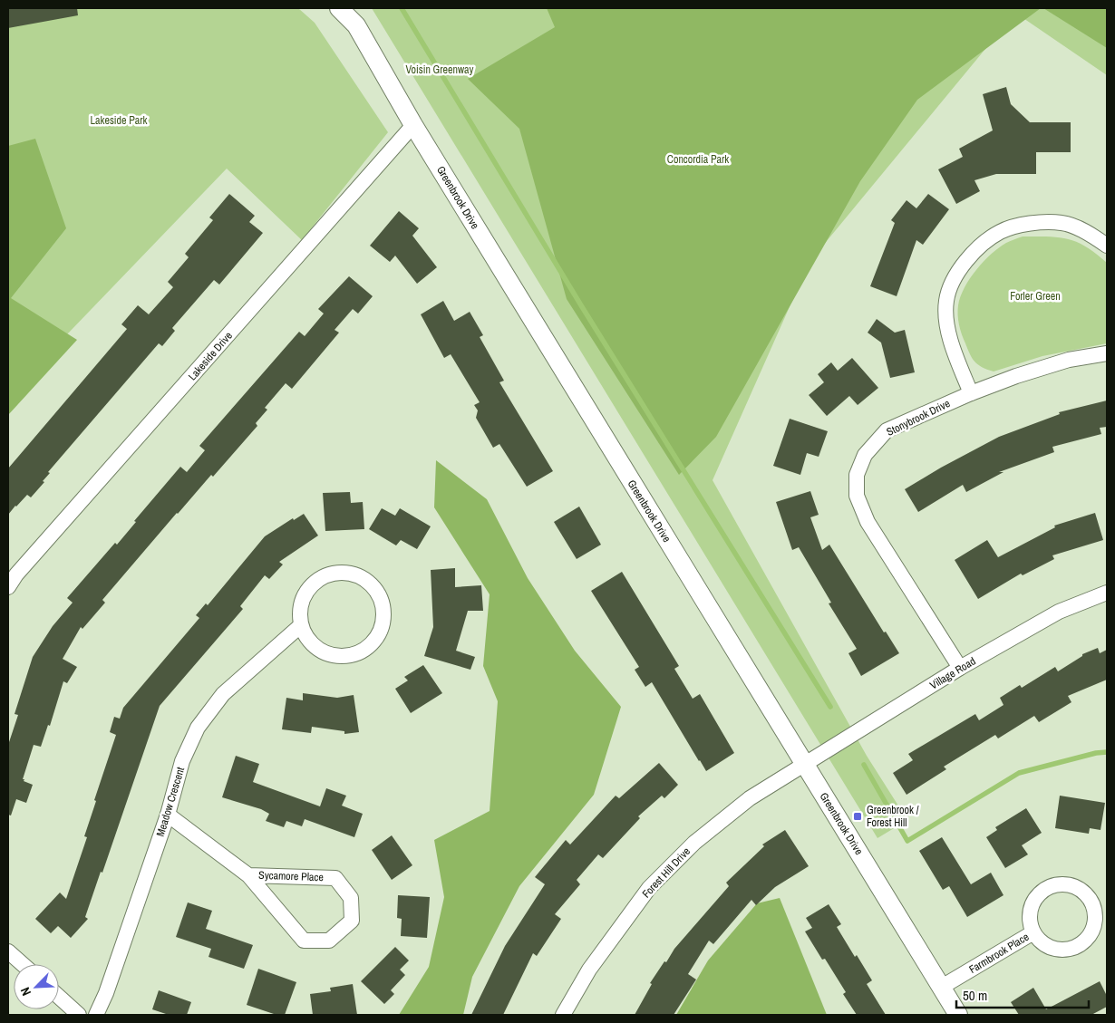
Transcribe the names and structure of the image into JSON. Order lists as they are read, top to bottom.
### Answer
{
  "streets": {
    "street": [
      "Greenbrook Drive",
      "Lakeside Drive",
      "Stonybrook Drive",
      "Village Road",
      "Meadow Crescent",
      "Forest Hill Drive",
      "Sycamore Place",
      "Farmbrook Place"
    ]
  },
  "crossings": [
    ["Greenbrook Drive", "Lakeside Drive"],
    ["Greenbrook Drive", "Village Road"],
    ["Greenbrook Drive", "Forest Hill Drive"],
    ["Greenbrook Drive", "Farmbrook Place"],
    ["Stonybrook Drive", "Village Road"],
    ["Village Road", "Forest Hill Drive"],
    ["Meadow Crescent", "Sycamore Place"]
  ],
  "parks": [
    "Voisin Greenway",
    "Lakeside Park",
    "Concordia Park",
    "Forler Green"
  ],
  "places": {
    "transit": ["Greenbrook / Forest Hill"]
  },
  "scale_bar": "50 m",
  "north": "bottom left"
}
